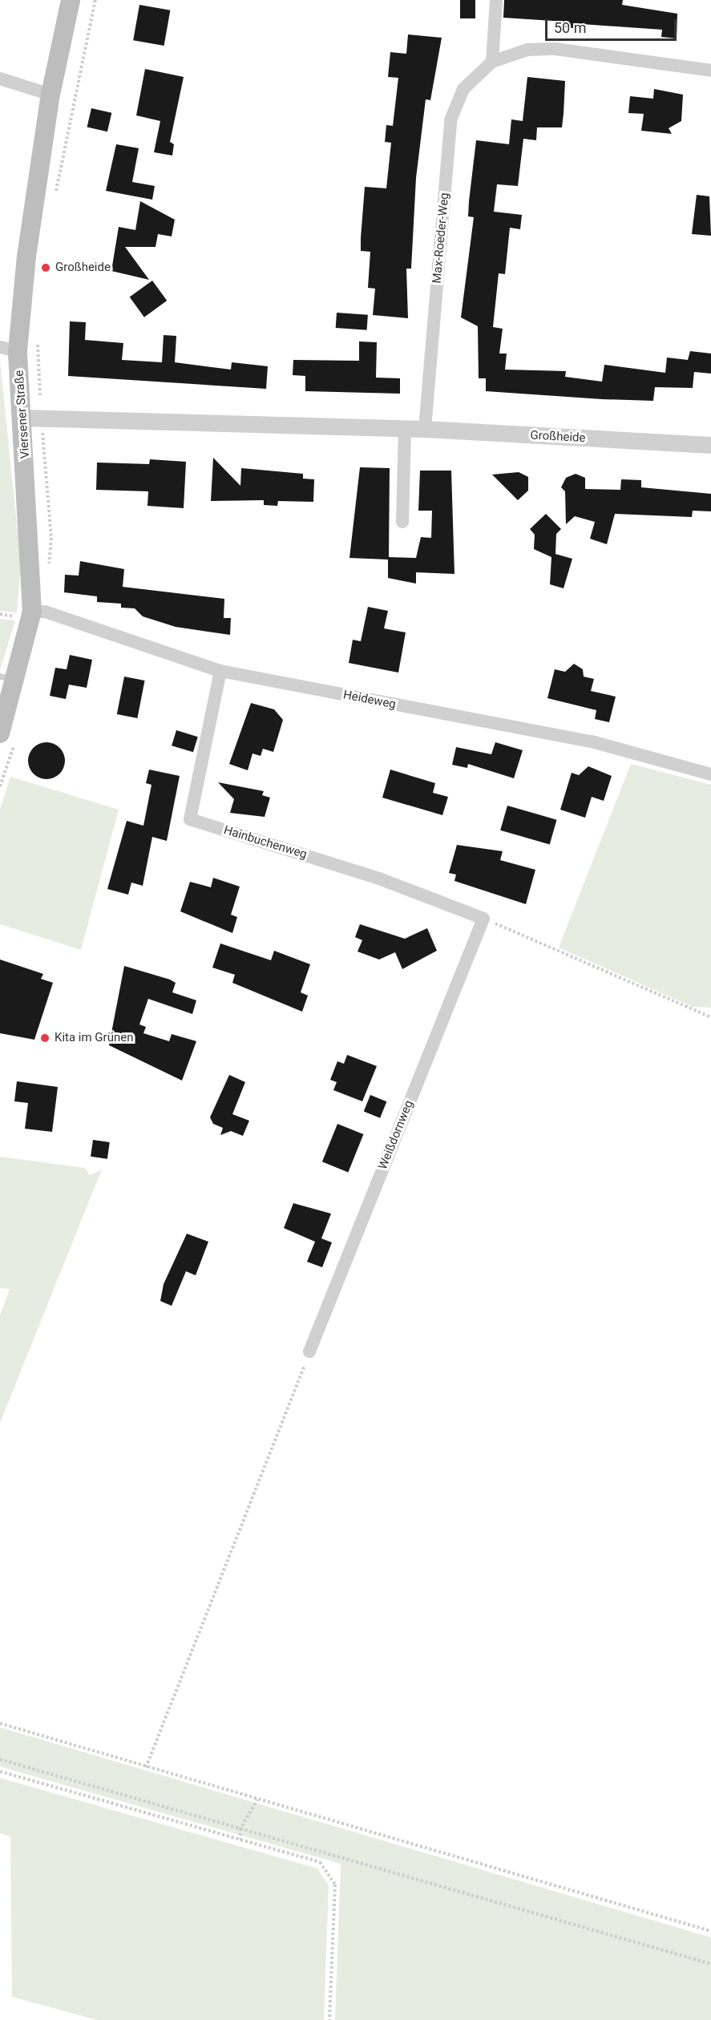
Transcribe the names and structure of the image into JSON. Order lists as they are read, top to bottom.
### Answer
{
  "streets": {
    "main road": ["Viersener Straße"],
    "street": [
      "Max-Roeder-Weg",
      "Großheide",
      "Heideweg",
      "Hainbuchenweg",
      "Weißdornweg"
    ]
  },
  "crossings": [
    ["Max-Roeder-Weg", "Großheide"],
    ["Viersener Straße", "Großheide"],
    ["Viersener Straße", "Heideweg"],
    ["Heideweg", "Hainbuchenweg"],
    ["Hainbuchenweg", "Weißdornweg"]
  ],
  "places": ["Großheide", "Kita im Grünen"],
  "scale_bar": "50 m"
}
